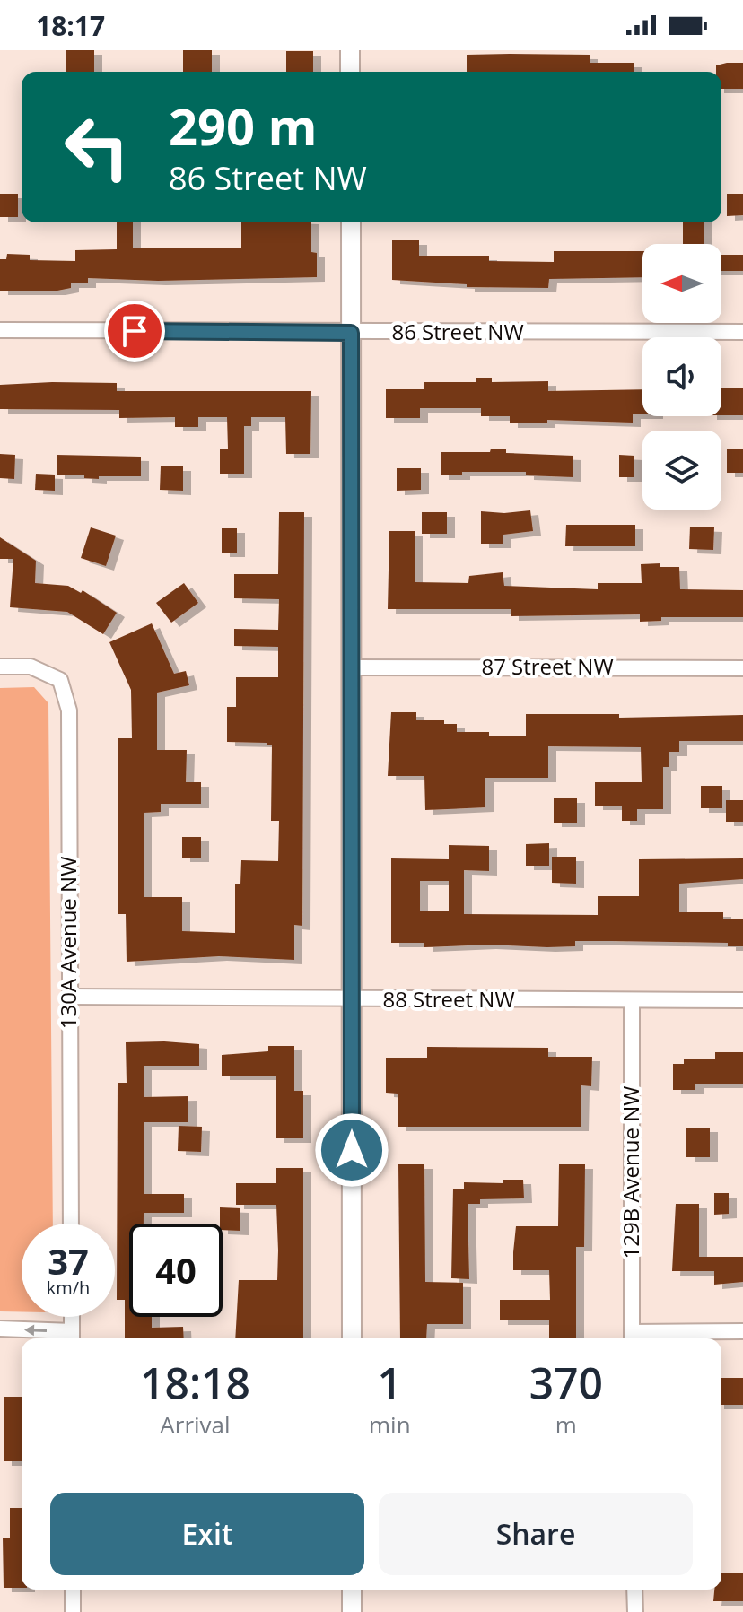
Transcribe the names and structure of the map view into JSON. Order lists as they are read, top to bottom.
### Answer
{
  "streets": {
    "street": [
      "86 Street NW",
      "87 Street NW",
      "130A Avenue NW",
      "88 Street NW",
      "129B Avenue NW"
    ]
  },
  "crossings": [
    ["130A Avenue NW", "88 Street NW"],
    ["88 Street NW", "129B Avenue NW"]
  ],
  "north": "left",
  "page": {
    "status": "18:17",
    "turn": ["290 m", "86 Street NW"],
    "speed": "37 km/h",
    "limit": "40",
    "eta": [
      "18:18",
      "Arrival",
      "1",
      "min",
      "370",
      "m"
    ],
    "buttons": ["Exit", "Share"]
  }
}
